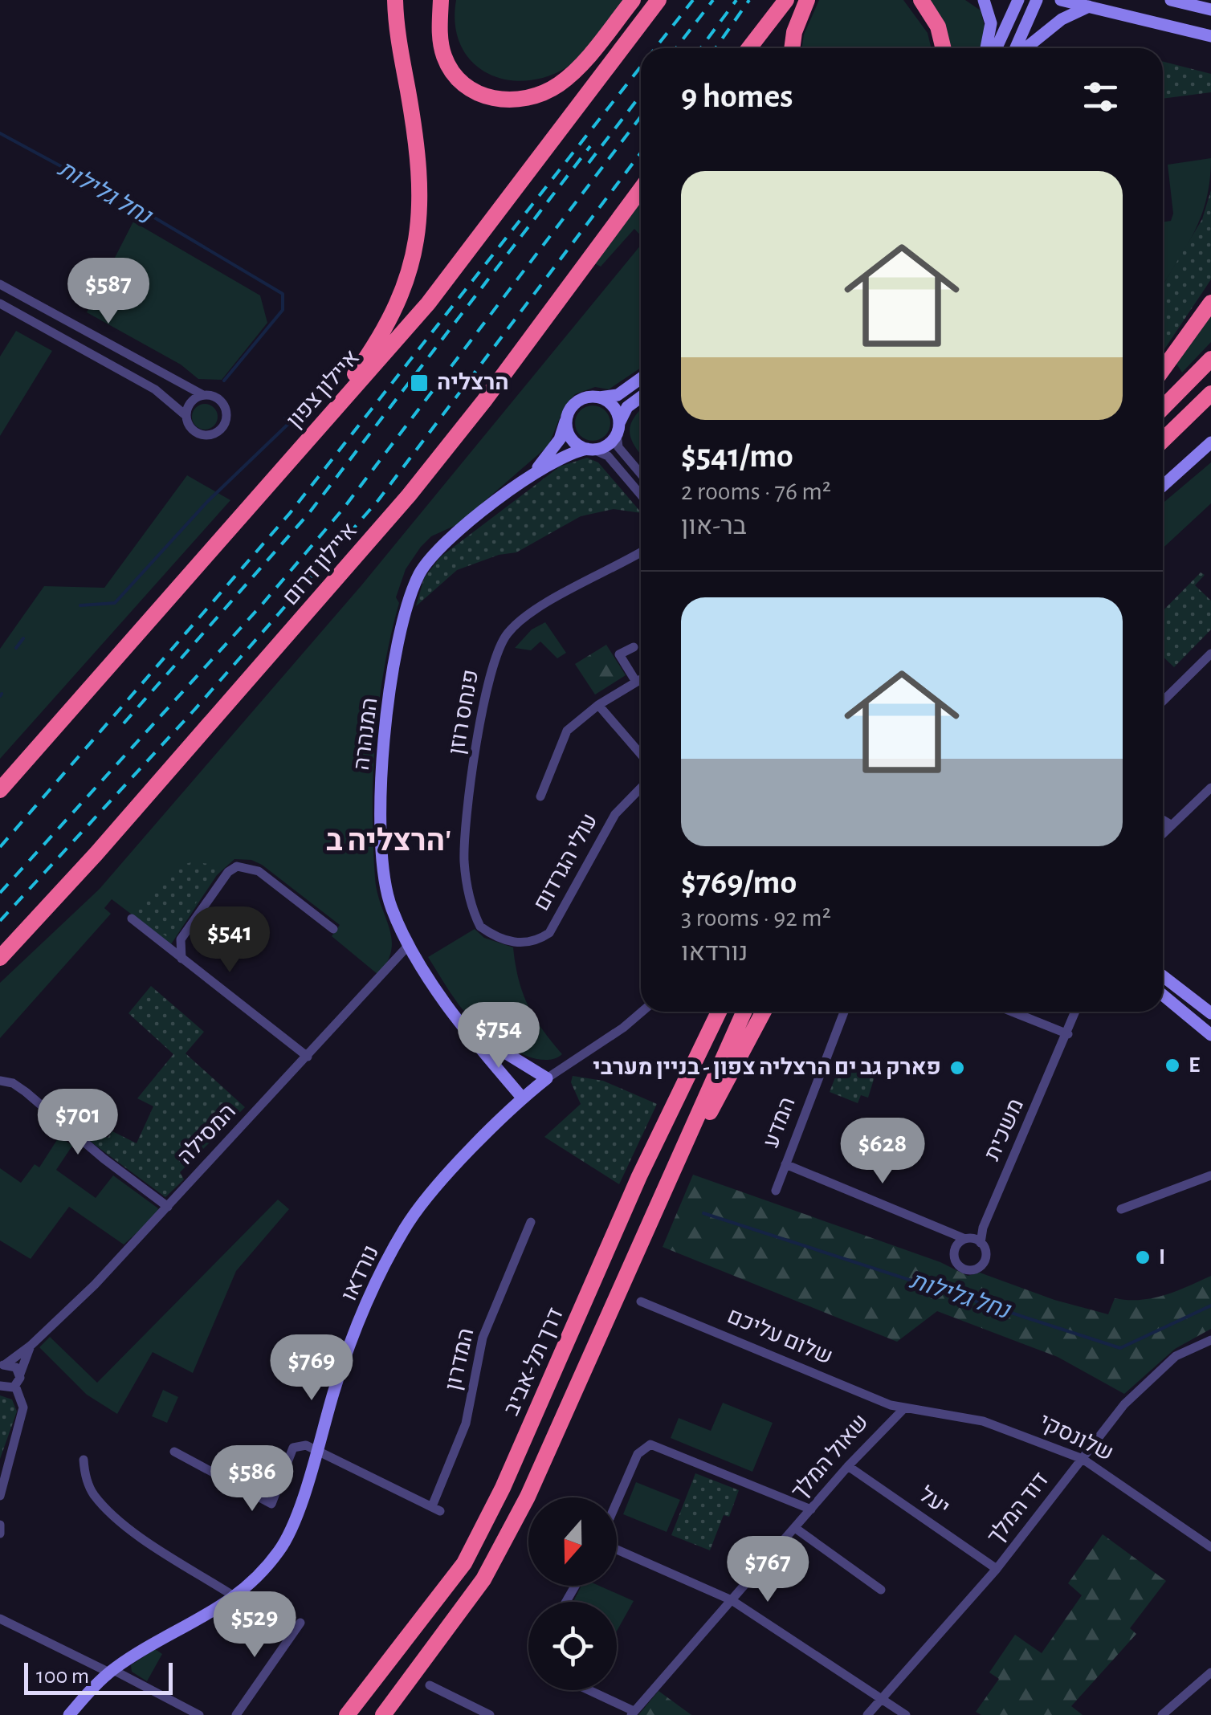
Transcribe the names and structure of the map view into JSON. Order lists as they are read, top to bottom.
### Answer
{
  "streets": {
    "highway": ["איילון צפון", "איילון דרום", "דרך תל-אביב"],
    "street": [
      "פנחס רוזן",
      "המנהרה",
      "עולי הגרדום",
      "המדע",
      "משכית",
      "המסילה",
      "נורדאו",
      "שלום עליכם",
      "המדרון",
      "שלונסקי",
      "שאול המלך",
      "יעל",
      "דוד המלך"
    ]
  },
  "crossings": [
    ["פנחס רוזן", "עולי הגרדום"],
    ["המנהרה", "המסילה"],
    ["המנהרה", "נורדאו"],
    ["המדע", "משכית"],
    ["נורדאו", "המדרון"],
    ["שלום עליכם", "שלונסקי"],
    ["שלום עליכם", "שאול המלך"],
    ["שלונסקי", "שאול המלך"],
    ["שלונסקי", "דוד המלך"],
    ["שאול המלך", "יעל"],
    ["יעל", "דוד המלך"]
  ],
  "districts": ["הרצליה ב'"],
  "water": ["נחל גלילות"],
  "places": {
    "transit": ["הרצליה"],
    "other": ["E", "פארק גב ים הרצליה צפון - בניין מערבי", "I"]
  },
  "scale_bar": "100 m",
  "north": "bottom",
  "page": {
    "heading": "9 homes",
    "list": [
      {
        "name": "$541/mo",
        "note": "2 rooms · 76 m² · בר-און"
      },
      {
        "name": "$769/mo",
        "note": "3 rooms · 92 m² · נורדאו"
      }
    ],
    "price": [
      "$587",
      "$541",
      "$754",
      "$701",
      "$628",
      "$769",
      "$586",
      "$767",
      "$529"
    ],
    "scale": "100 m"
  }
}
